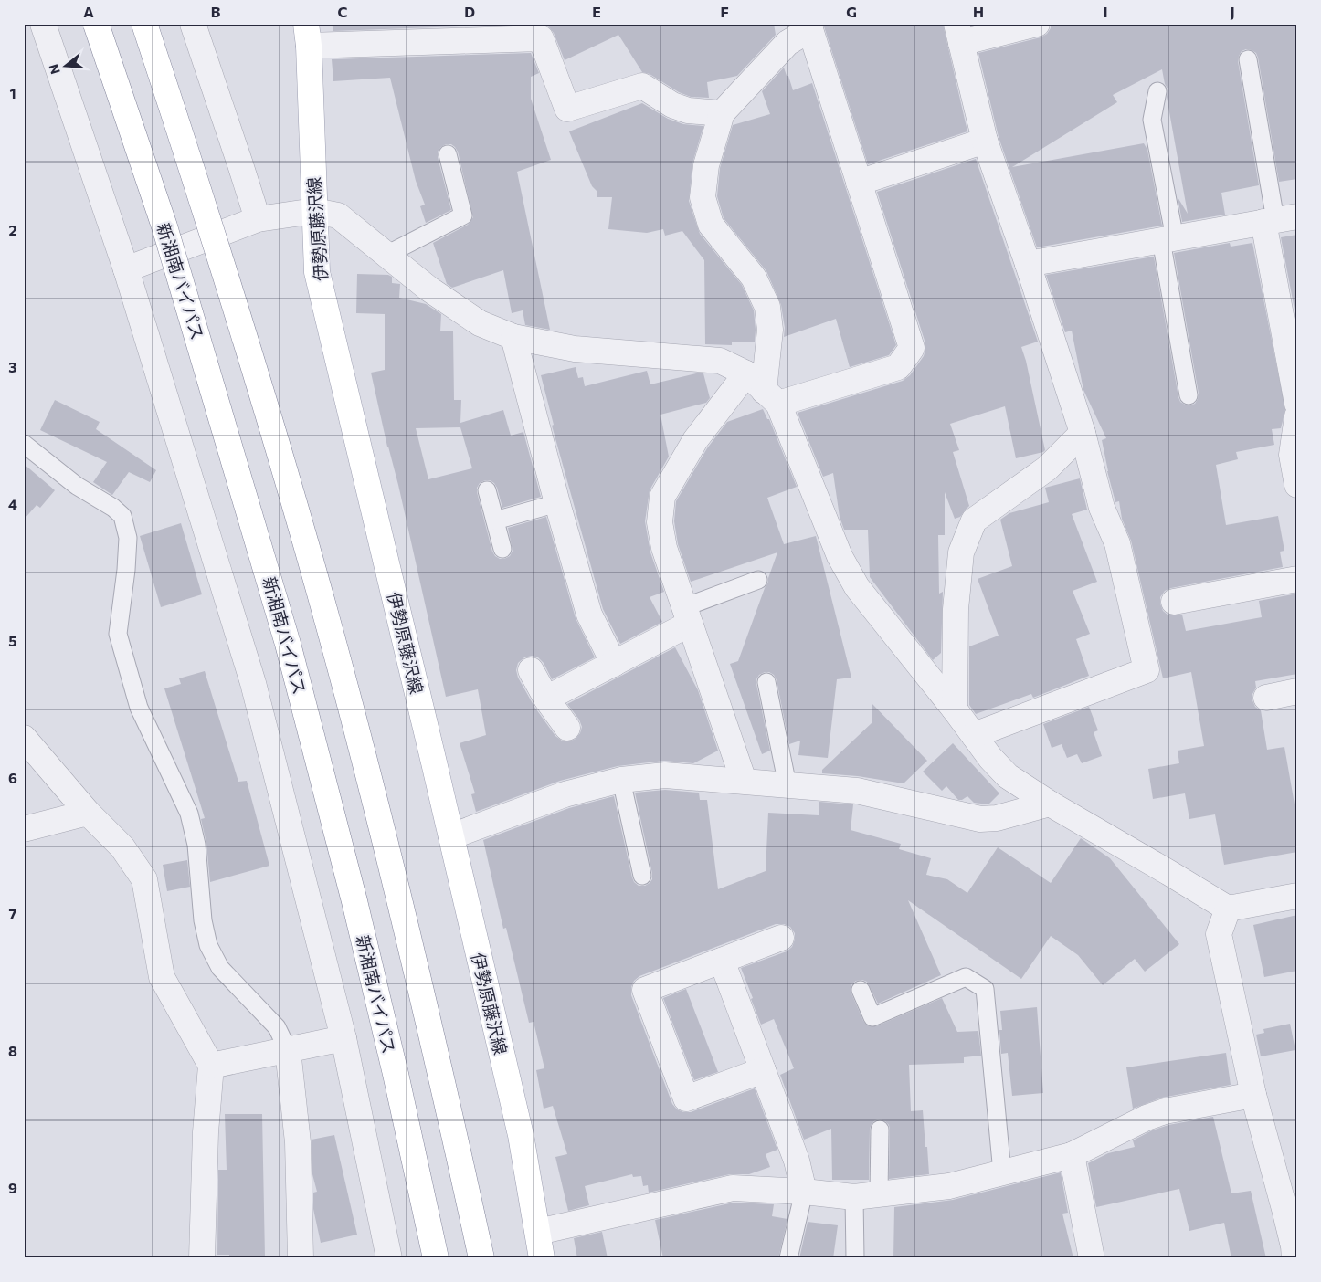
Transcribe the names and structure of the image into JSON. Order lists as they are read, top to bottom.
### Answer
{
  "streets": {
    "main road": ["伊勢原藤沢線", "新湘南バイパス"]
  },
  "north": "left",
  "grid": {
    "columns": [
      "A",
      "B",
      "C",
      "D",
      "E",
      "F",
      "G",
      "H",
      "I",
      "J"
    ],
    "rows": [
      "1",
      "2",
      "3",
      "4",
      "5",
      "6",
      "7",
      "8",
      "9"
    ]
  }
}
